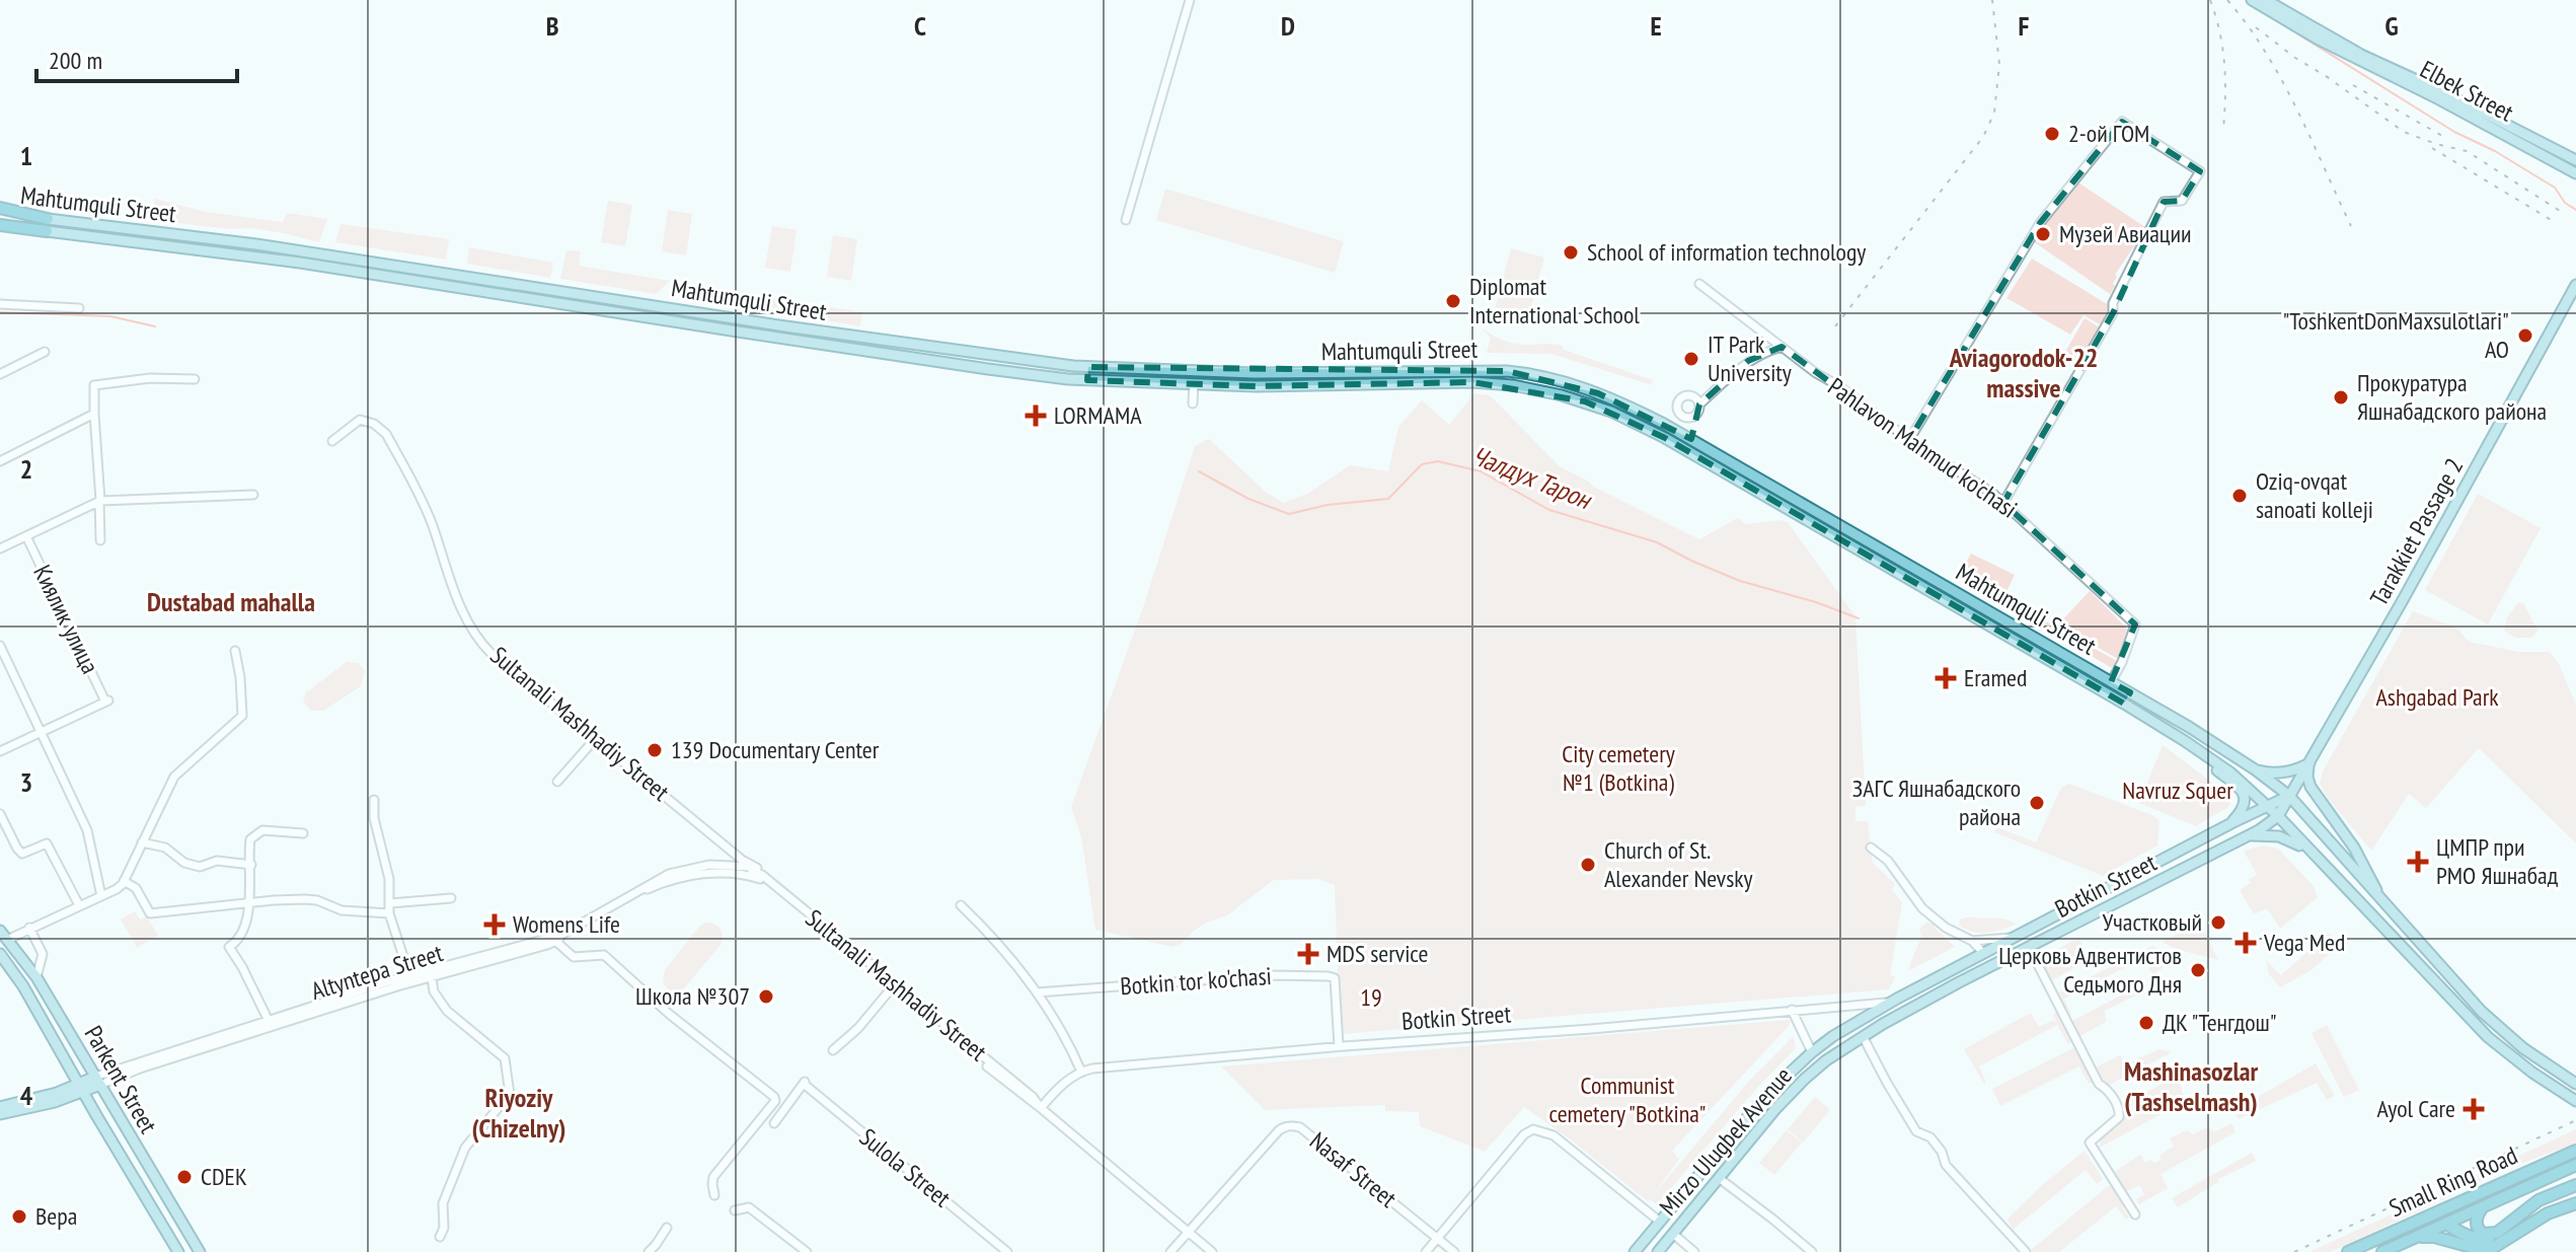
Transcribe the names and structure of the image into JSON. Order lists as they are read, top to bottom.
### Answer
{
  "streets": {
    "highway": ["Mahtumquli Street", "Small Ring Road"],
    "main road": [
      "Elbek Street",
      "Tarakkiet Passage 2",
      "Botkin Street",
      "Altyntepa Street",
      "Parkent Street",
      "Mirzo Ulugbek Avenue"
    ],
    "street": [
      "Pahlavon Mahmud ko'chasi",
      "Киялик улица",
      "Sultanali Mashhadiy Street",
      "Botkin tor ko'chasi",
      "Sultаnali Mashhadiy Street",
      "Sulola Street",
      "Nasaf Street"
    ]
  },
  "crossings": [
    ["Mahtumquli Street", "Pahlavon Mahmud ko'chasi"],
    ["Mahtumquli Street", "Tarakkiet Passage 2"],
    ["Mahtumquli Street", "Botkin Street"],
    ["Tarakkiet Passage 2", "Botkin Street"],
    ["Sultanali Mashhadiy Street", "Altyntepa Street"],
    ["Sultanali Mashhadiy Street", "Sultаnali Mashhadiy Street"],
    ["Botkin Street", "Botkin tor ko'chasi"],
    ["Botkin Street", "Mirzo Ulugbek Avenue"],
    ["Altyntepa Street", "Sultаnali Mashhadiy Street"],
    ["Altyntepa Street", "Parkent Street"],
    ["Sultаnali Mashhadiy Street", "Nasaf Street"]
  ],
  "districts": [
    "Aviagorodok-22 massive",
    "Dustabad mahalla",
    "Mashinasozlar (Tashselmash)",
    "Riyoziy (Chizelny)"
  ],
  "water": ["Чалдух Тарон"],
  "parks": [
    "Ashgabad Park",
    "City cemetery №1 (Botkina)",
    "Navruz Squer",
    "19",
    "Communist cemetery \"Botkina\""
  ],
  "places": {
    "other": [
      "2-ой ГОМ",
      "Музей Авиации",
      "School of information technology",
      "Diplomat International School",
      "\"ToshkentDonMaxsulotlari\" AO",
      "IT Park University",
      "Прокуратура Яшнабадского района",
      "Oziq-ovqat sanoati kolleji",
      "139 Documentary Center",
      "ЗАГС Яшнабадского района",
      "Church of St. Alexander Nevsky",
      "Участковый",
      "Церковь Адвентистов Седьмого Дня",
      "Школа №307",
      "ДК \"Тенгдош\"",
      "CDEK",
      "Вера"
    ],
    "health": [
      "LORMAMA",
      "Eramed",
      "ЦМПР при РМО Яшнабад",
      "Womens Life",
      "Vega Med",
      "MDS service",
      "Ayol Care"
    ]
  },
  "scale_bar": "200 m",
  "grid": {
    "columns": [
      "B",
      "C",
      "D",
      "E",
      "F",
      "G"
    ],
    "rows": [
      "1",
      "2",
      "3",
      "4"
    ]
  }
}
